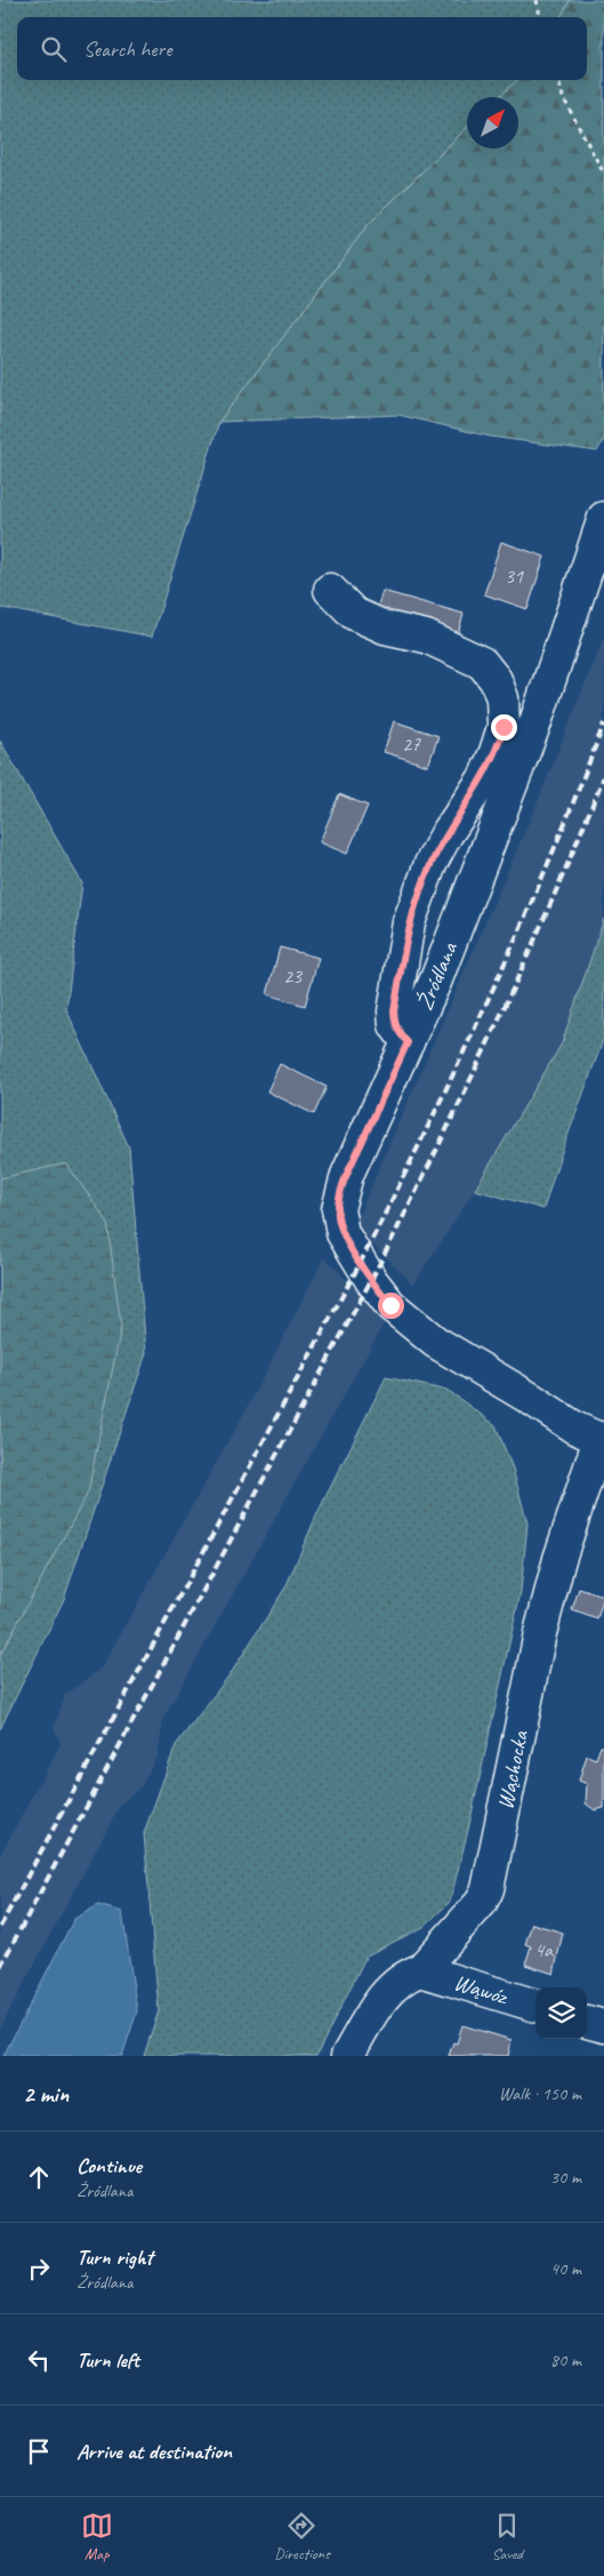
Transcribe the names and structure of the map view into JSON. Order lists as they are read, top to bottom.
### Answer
{
  "streets": {
    "street": ["Źródlana", "Wąchocka", "Wąwóz"]
  },
  "crossings": [
    ["Źródlana", "Wąchocka"],
    ["Wąchocka", "Wąwóz"]
  ],
  "house_numbers": [
    "31",
    "27",
    "23",
    "4a"
  ],
  "north": "top right",
  "page": {
    "search": "Search here",
    "heading": ["2 min", "Walk · 150 m"],
    "list": [
      ["Continue", "Źródlana", "30 m"],
      ["Turn right", "Źródlana", "40 m"],
      ["Turn left", "80 m"],
      "Arrive at destination"
    ],
    "nav": ["Map", "Directions", "Saved"]
  }
}
